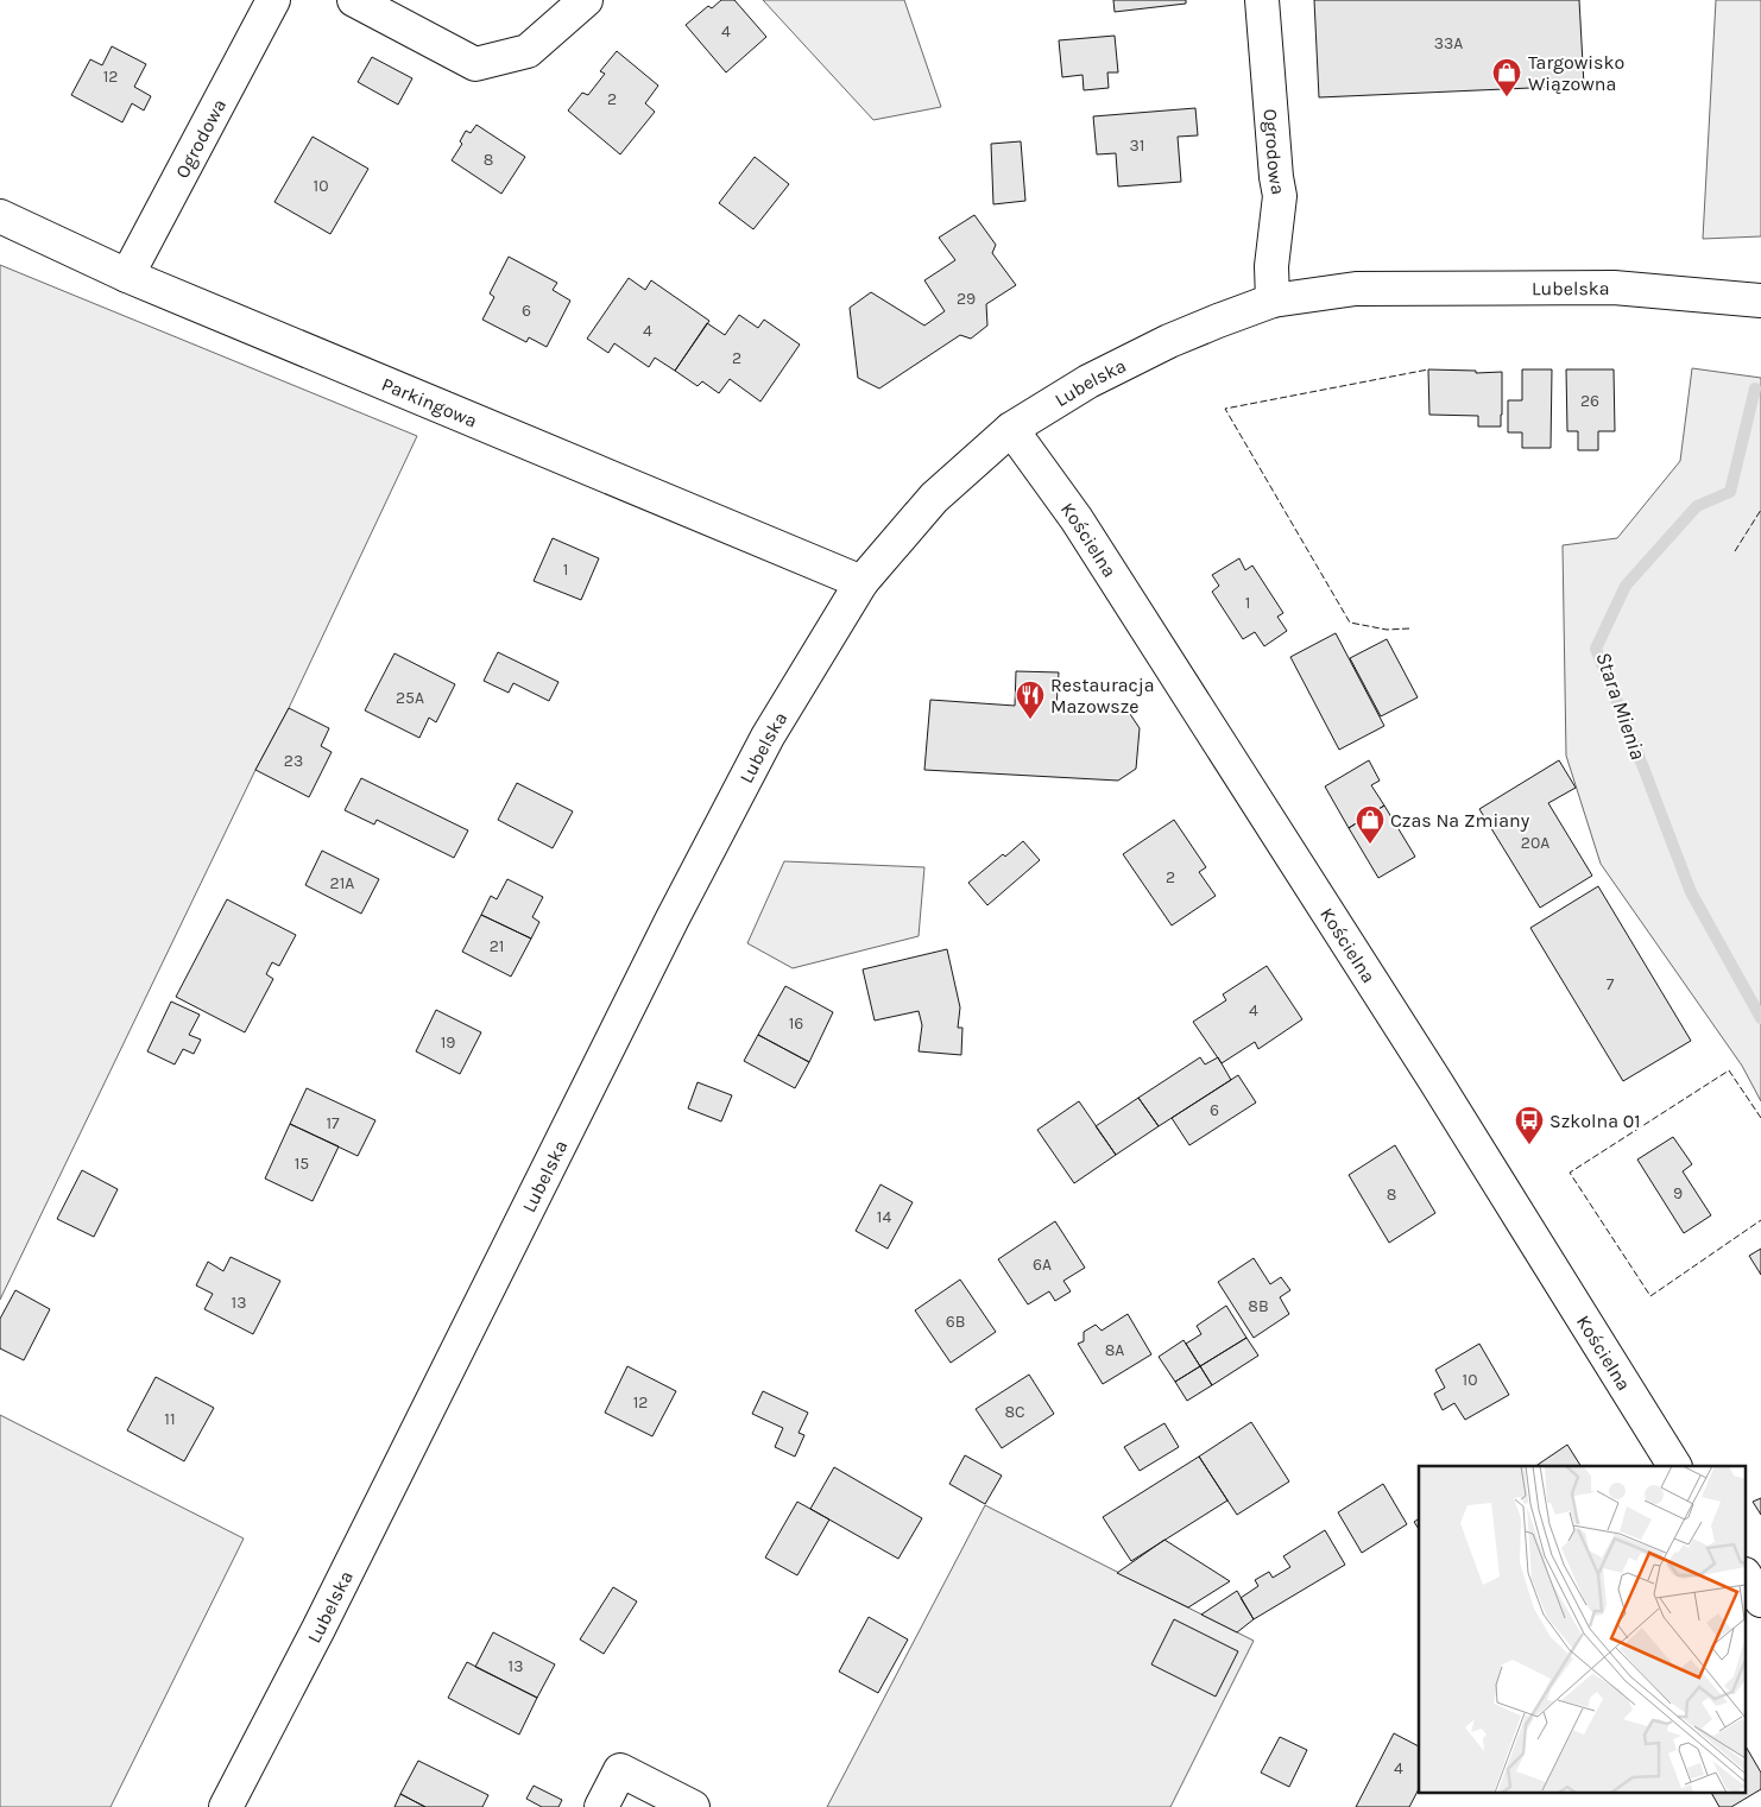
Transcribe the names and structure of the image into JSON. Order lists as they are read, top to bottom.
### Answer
{
  "streets": {
    "street": [
      "Ogrodowa",
      "Lubelska",
      "Parkingowa",
      "Kościelna"
    ]
  },
  "crossings": [
    ["Ogrodowa", "Lubelska"],
    ["Ogrodowa", "Parkingowa"],
    ["Lubelska", "Parkingowa"],
    ["Lubelska", "Kościelna"]
  ],
  "water": ["Stara Mienia"],
  "places": {
    "shop": ["Targowisko Wiązowna", "Czas Na Zmiany"],
    "restaurant": ["Restauracja Mazowsze"],
    "bus stop": ["Szkolna 01"]
  },
  "house_numbers": [
    "4",
    "33A",
    "12",
    "2",
    "31",
    "8",
    "10",
    "29",
    "6",
    "4",
    "2",
    "26",
    "1",
    "1",
    "25A",
    "23",
    "20A",
    "2",
    "21A",
    "21",
    "7",
    "4",
    "16",
    "19",
    "6",
    "17",
    "15",
    "9",
    "8",
    "14",
    "6A",
    "13",
    "8B",
    "6B",
    "8A",
    "10",
    "12",
    "8C",
    "11",
    "13",
    "4"
  ]
}
